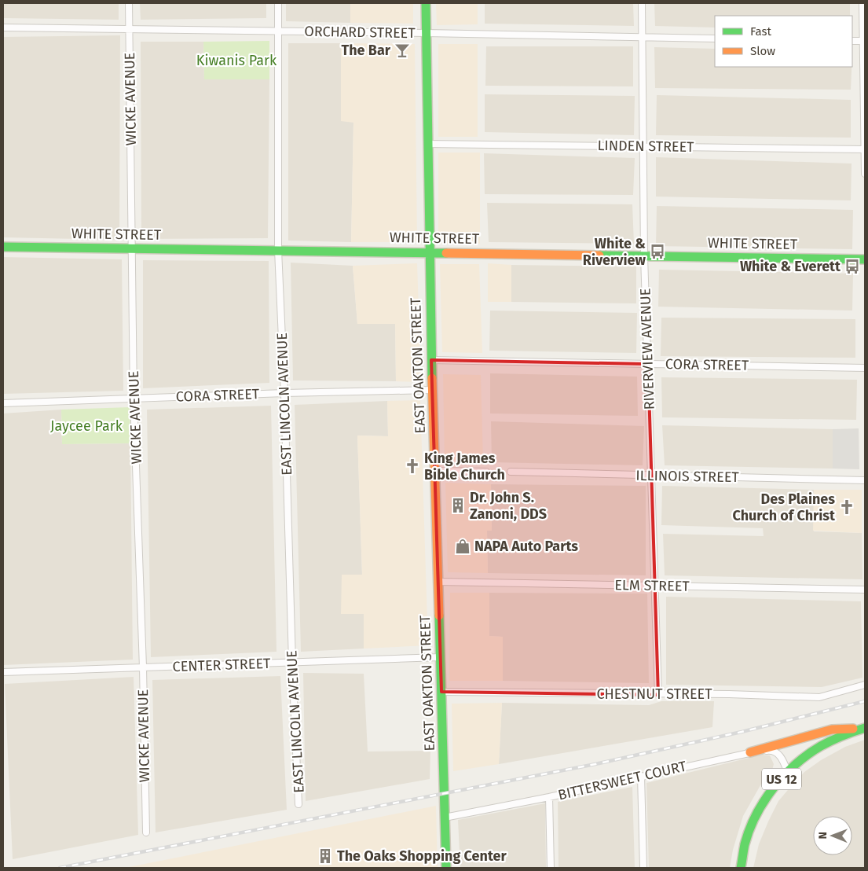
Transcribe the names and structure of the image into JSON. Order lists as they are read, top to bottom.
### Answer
{
  "streets": {
    "main road": ["WHITE STREET", "EAST OAKTON STREET", "US 12"],
    "street": [
      "ORCHARD STREET",
      "WICKE AVENUE",
      "LINDEN STREET",
      "RIVERVIEW AVENUE",
      "CORA STREET",
      "EAST LINCOLN AVENUE",
      "ILLINOIS STREET",
      "ELM STREET",
      "CENTER STREET",
      "CHESTNUT STREET",
      "BITTERSWEET COURT"
    ]
  },
  "crossings": [
    ["ORCHARD STREET", "WICKE AVENUE"],
    ["ORCHARD STREET", "RIVERVIEW AVENUE"],
    ["ORCHARD STREET", "EAST OAKTON STREET"],
    ["ORCHARD STREET", "EAST LINCOLN AVENUE"],
    ["WICKE AVENUE", "WHITE STREET"],
    ["WICKE AVENUE", "CORA STREET"],
    ["WICKE AVENUE", "CENTER STREET"],
    ["LINDEN STREET", "RIVERVIEW AVENUE"],
    ["LINDEN STREET", "EAST OAKTON STREET"],
    ["WHITE STREET", "RIVERVIEW AVENUE"],
    ["WHITE STREET", "EAST OAKTON STREET"],
    ["WHITE STREET", "EAST LINCOLN AVENUE"],
    ["RIVERVIEW AVENUE", "CORA STREET"],
    ["RIVERVIEW AVENUE", "ILLINOIS STREET"],
    ["RIVERVIEW AVENUE", "ELM STREET"],
    ["RIVERVIEW AVENUE", "CHESTNUT STREET"],
    ["CORA STREET", "EAST OAKTON STREET"],
    ["CORA STREET", "EAST LINCOLN AVENUE"],
    ["EAST OAKTON STREET", "ELM STREET"],
    ["EAST OAKTON STREET", "CENTER STREET"],
    ["EAST OAKTON STREET", "CHESTNUT STREET"],
    ["EAST OAKTON STREET", "BITTERSWEET COURT"],
    ["EAST LINCOLN AVENUE", "CENTER STREET"],
    ["US 12", "BITTERSWEET COURT"]
  ],
  "parks": ["Kiwanis Park", "Jaycee Park"],
  "places": {
    "bar": ["The Bar"],
    "bus stop": ["White & Riverview", "White & Everett"],
    "church": ["King James Bible Church", "Des Plaines Church of Christ"],
    "building": ["Dr. John S. Zanoni, DDS", "The Oaks Shopping Center"],
    "shop": ["NAPA Auto Parts"]
  },
  "legend": ["Fast", "Slow"],
  "north": "left"
}
